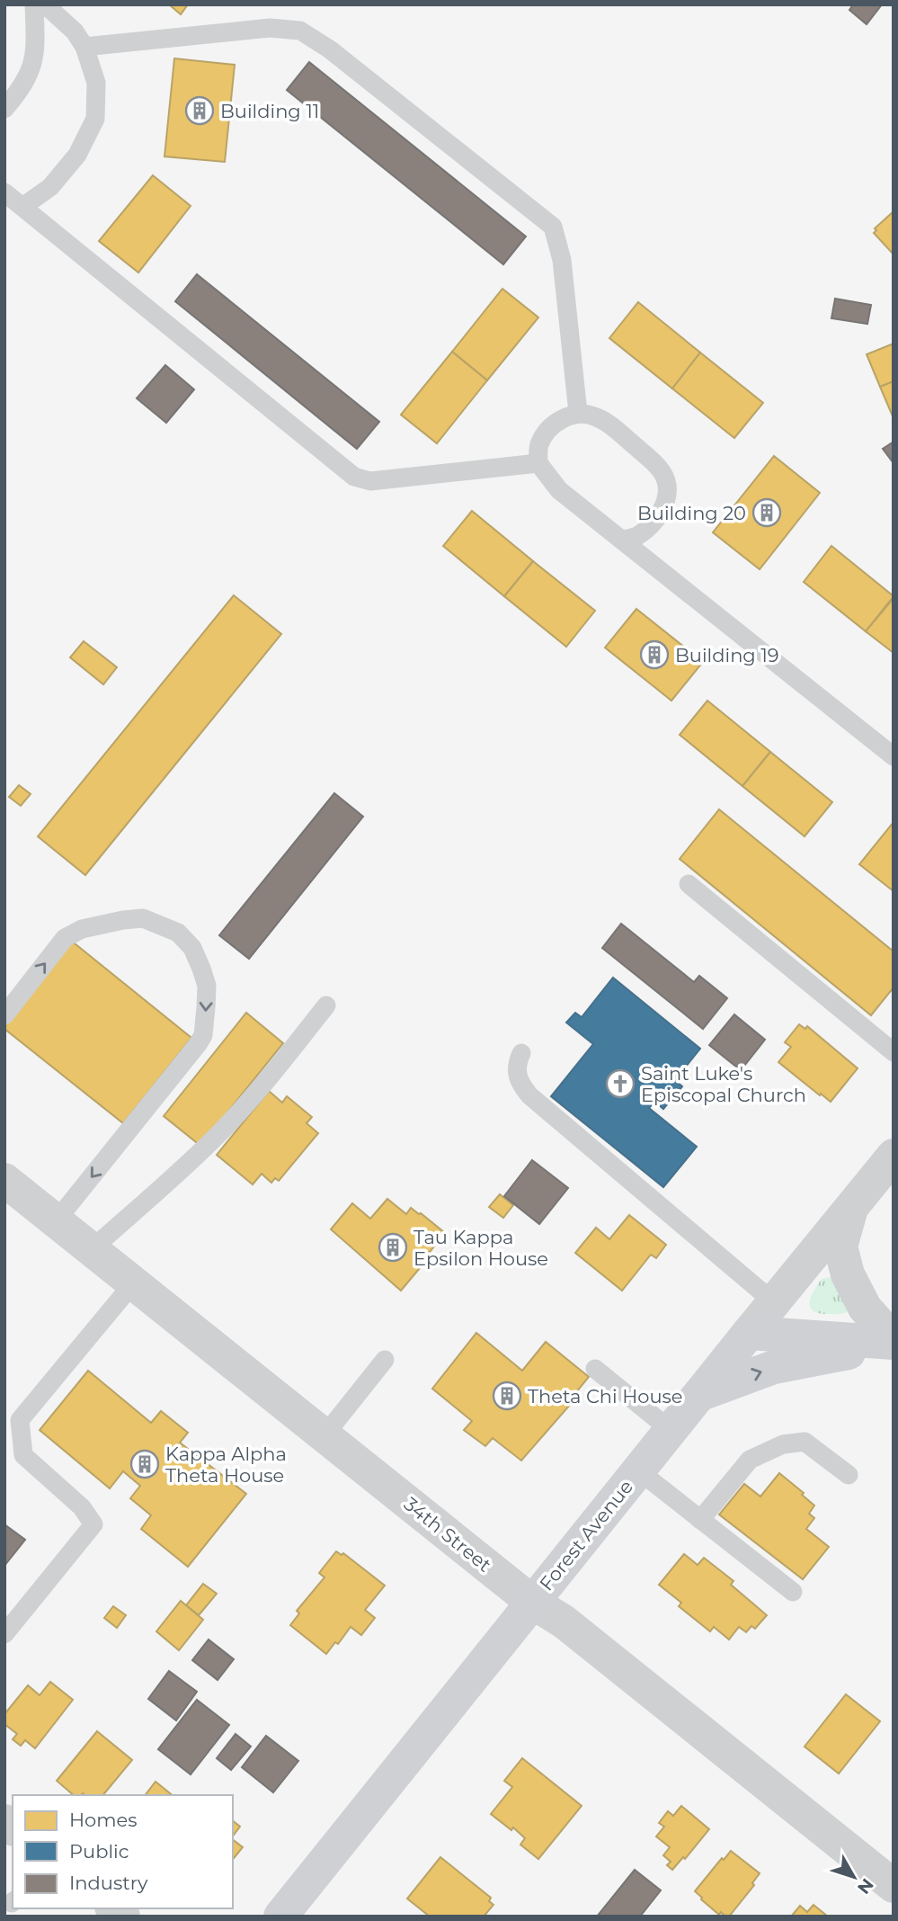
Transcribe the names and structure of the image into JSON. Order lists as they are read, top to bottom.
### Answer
{
  "streets": {
    "main road": ["Forest Avenue"],
    "street": ["34th Street"]
  },
  "crossings": [
    ["34th Street", "Forest Avenue"]
  ],
  "places": {
    "building": [
      "Building 11",
      "Building 20",
      "Building 19",
      "Tau Kappa Epsilon House",
      "Theta Chi House",
      "Kappa Alpha Theta House"
    ],
    "church": ["Saint Luke's Episcopal Church"]
  },
  "legend": ["Homes", "Public", "Industry"],
  "north": "bottom right"
}
